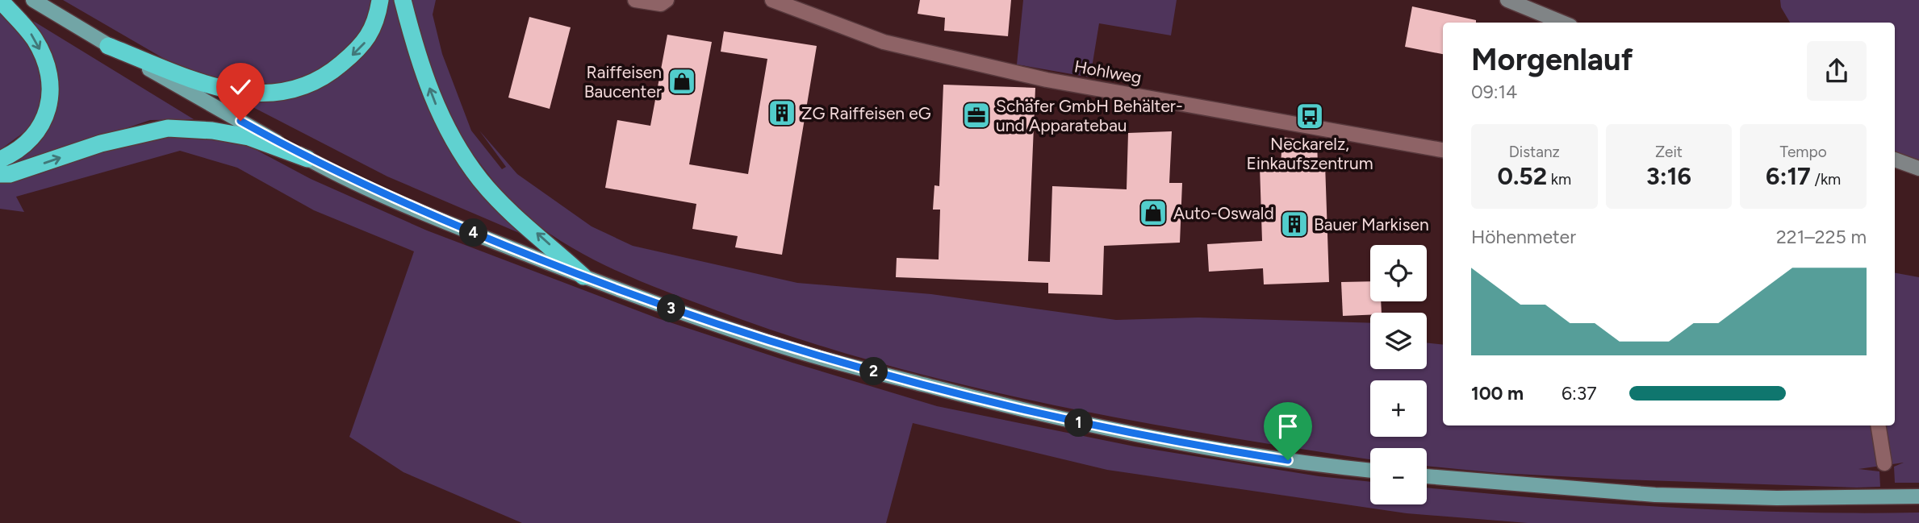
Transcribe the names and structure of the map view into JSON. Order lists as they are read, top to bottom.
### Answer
{
  "streets": {
    "street": ["Hohlweg"]
  },
  "places": {
    "shop": ["Raiffeisen Baucenter", "Auto-Oswald"],
    "building": ["ZG Raiffeisen eG", "Bauer Markisen"],
    "office": ["Schäfer GmbH Behälter- und Apparatebau"],
    "bus stop": ["Neckarelz, Einkaufszentrum"]
  },
  "page": {
    "heading": ["Morgenlauf", "09:14"],
    "stats": [
      ["Distanz", "0.52 km"],
      ["Zeit", "3:16"],
      ["Tempo", "6:17 /km"]
    ],
    "chart": ["Höhenmeter", "221–225 m"],
    "pins": [
      "4",
      "3",
      "2",
      "1"
    ],
    "map_buttons": ["+", "−"],
    "list": [
      {
        "name": "100 m",
        "note": "6:37"
      }
    ]
  }
}
